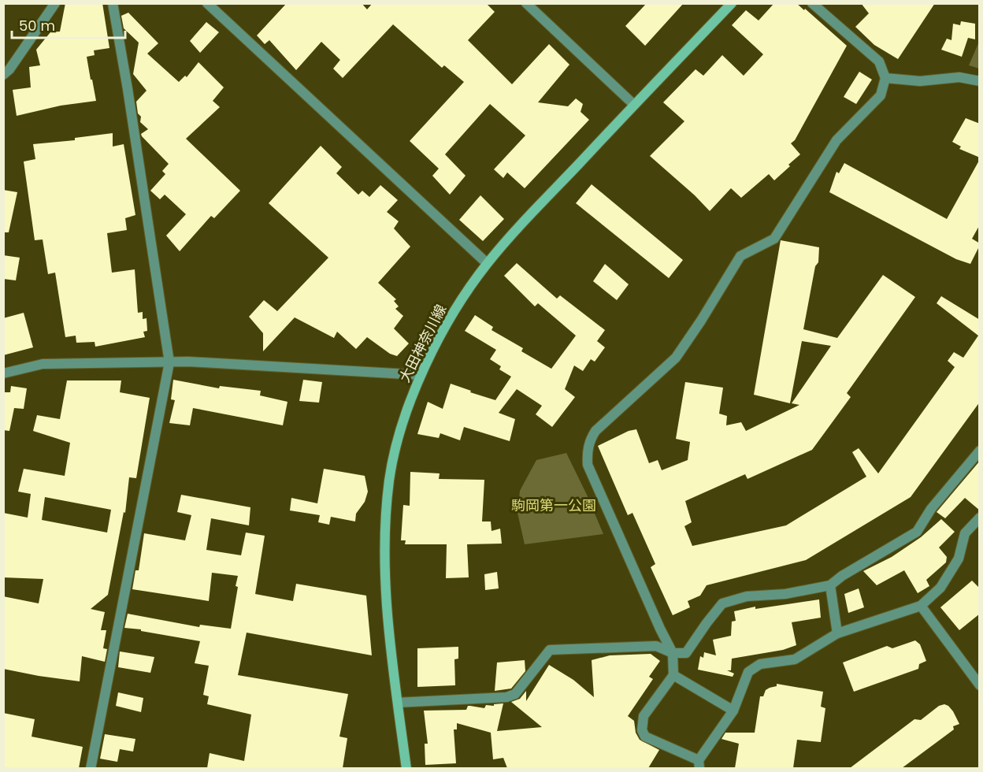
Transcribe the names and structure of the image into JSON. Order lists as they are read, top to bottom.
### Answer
{
  "streets": {
    "main road": ["大田神奈川線"]
  },
  "parks": ["駒岡第一公園"],
  "scale_bar": "50 m"
}
